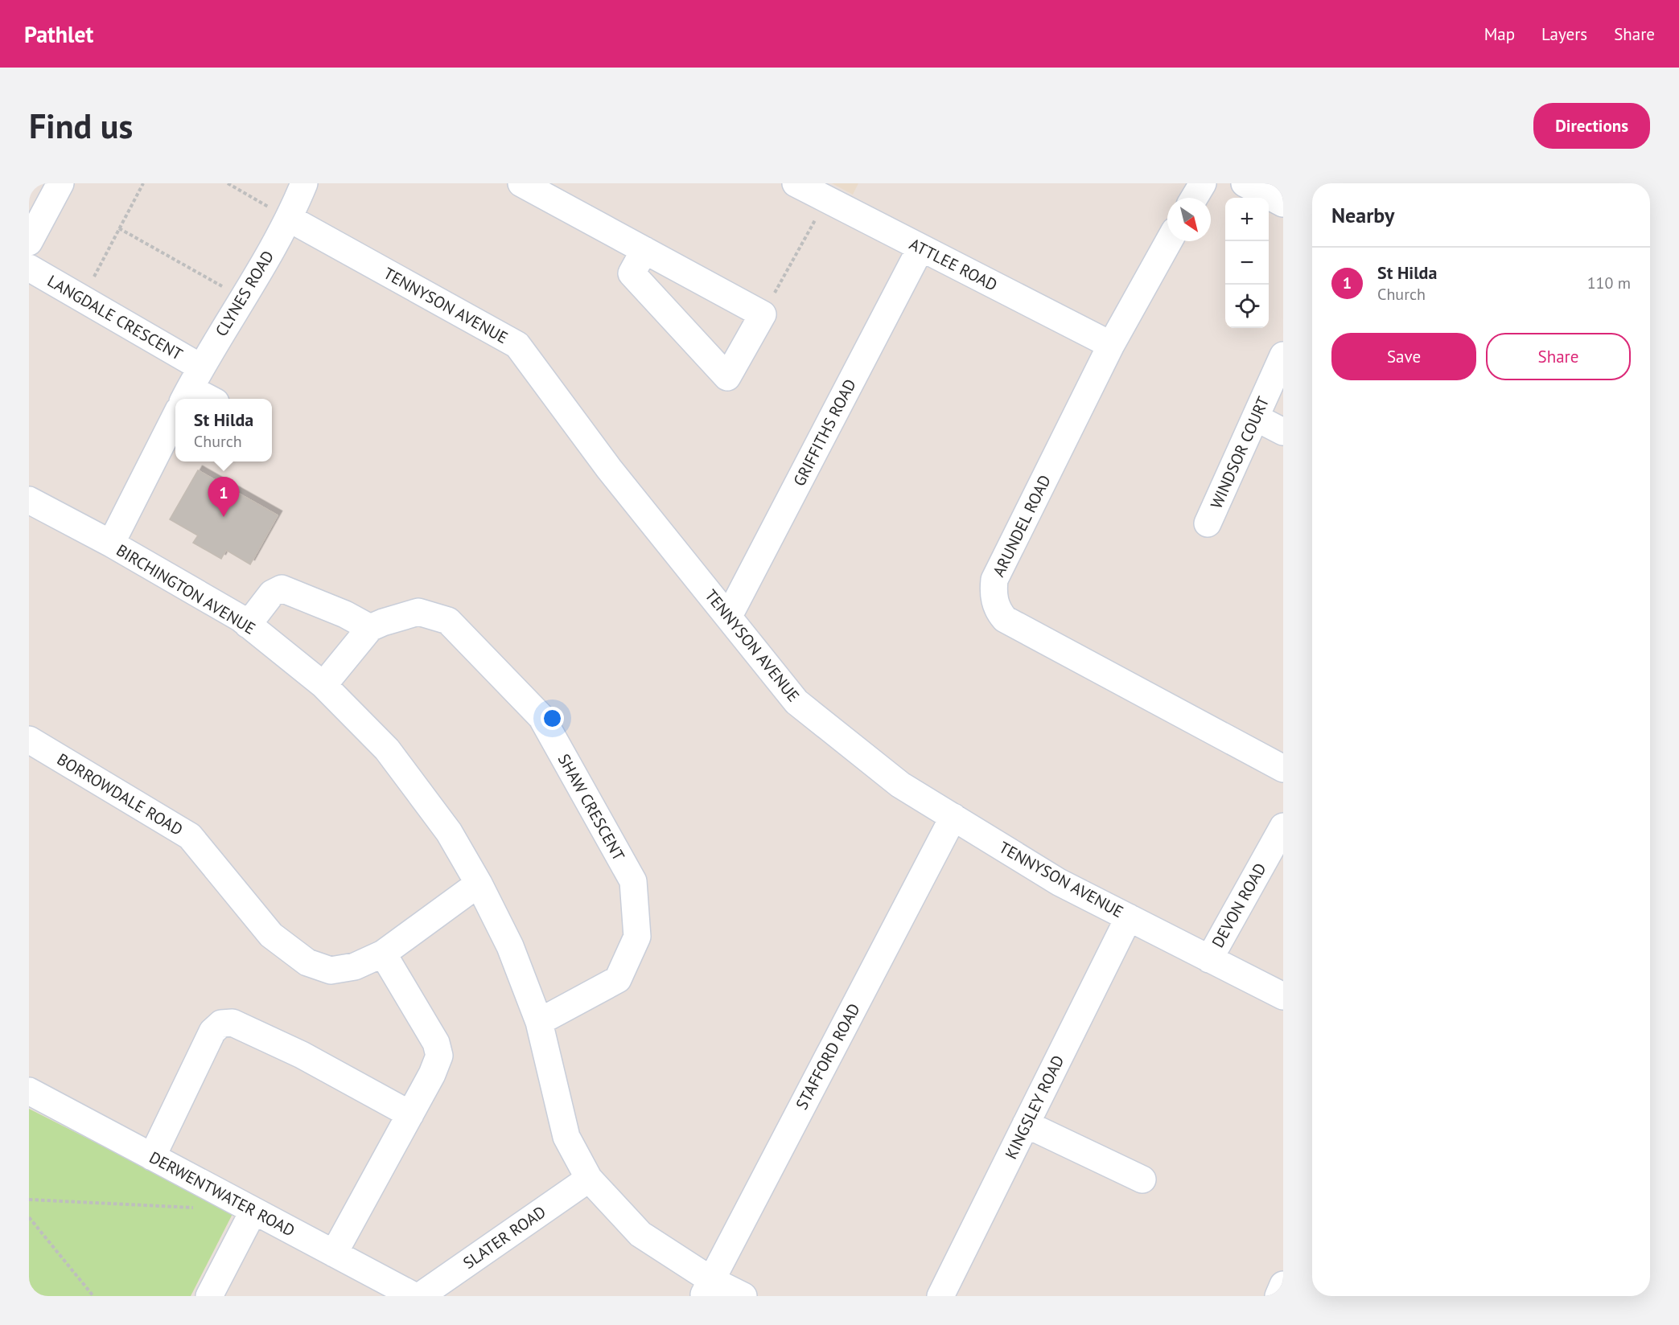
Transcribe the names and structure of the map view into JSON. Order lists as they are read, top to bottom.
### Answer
{
  "streets": {
    "street": [
      "ATTLEE ROAD",
      "CLYNES ROAD",
      "TENNYSON AVENUE",
      "LANGDALE CRESCENT",
      "GRIFFITHS ROAD",
      "WINDSOR COURT",
      "ARUNDEL ROAD",
      "BIRCHINGTON AVENUE",
      "BORROWDALE ROAD",
      "SHAW CRESCENT",
      "DEVON ROAD",
      "STAFFORD ROAD",
      "KINGSLEY ROAD",
      "DERWENTWATER ROAD",
      "SLATER ROAD"
    ]
  },
  "crossings": [
    ["ATTLEE ROAD", "GRIFFITHS ROAD"],
    ["ATTLEE ROAD", "ARUNDEL ROAD"],
    ["CLYNES ROAD", "TENNYSON AVENUE"],
    ["CLYNES ROAD", "LANGDALE CRESCENT"],
    ["CLYNES ROAD", "BIRCHINGTON AVENUE"],
    ["TENNYSON AVENUE", "GRIFFITHS ROAD"],
    ["TENNYSON AVENUE", "DEVON ROAD"],
    ["TENNYSON AVENUE", "STAFFORD ROAD"],
    ["TENNYSON AVENUE", "KINGSLEY ROAD"],
    ["BIRCHINGTON AVENUE", "BORROWDALE ROAD"],
    ["BIRCHINGTON AVENUE", "SHAW CRESCENT"],
    ["BIRCHINGTON AVENUE", "STAFFORD ROAD"],
    ["BIRCHINGTON AVENUE", "SLATER ROAD"]
  ],
  "north": "bottom right",
  "page": {
    "header": "Pathlet",
    "nav": ["Map", "Layers", "Share"],
    "buttons": [
      "Directions",
      ["Save", "Share"]
    ],
    "title": "Find us",
    "heading": "Nearby",
    "map_buttons": ["+", "−"],
    "list": [
      {
        "mark": "1",
        "name": "St Hilda",
        "note": "Church",
        "value": "110 m"
      }
    ],
    "popup": ["St Hilda", "Church"],
    "pins": "1"
  }
}
